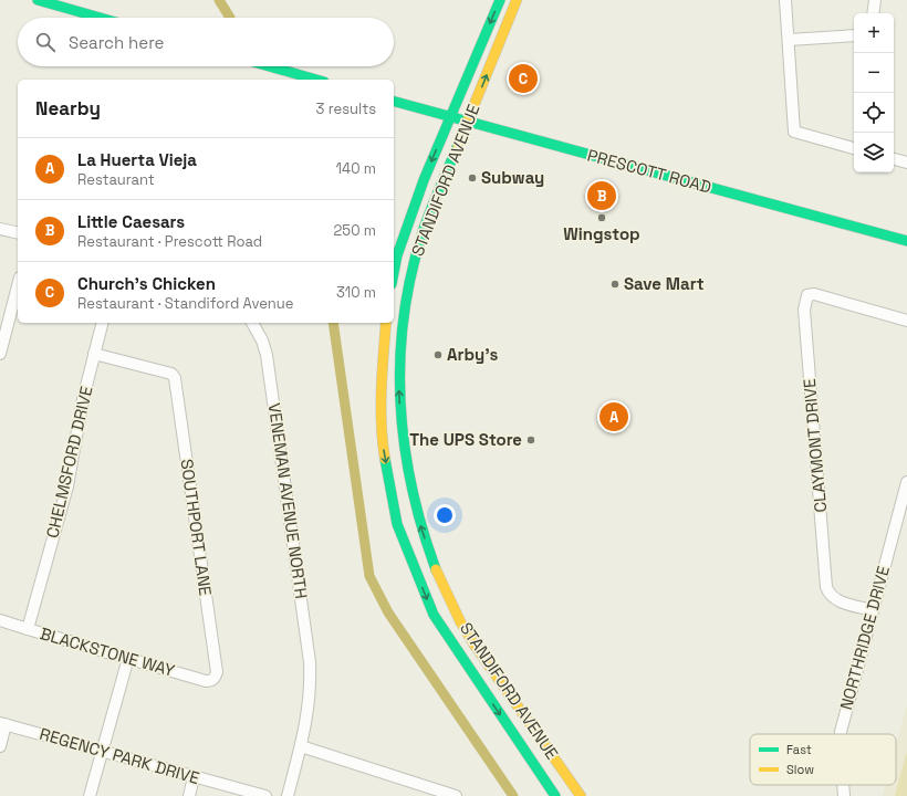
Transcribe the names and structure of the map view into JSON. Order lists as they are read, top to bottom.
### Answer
{
  "streets": {
    "main road": ["PRESCOTT ROAD", "STANDIFORD AVENUE"],
    "street": [
      "CLAYMONT DRIVE",
      "CHELMSFORD DRIVE",
      "VENEMAN AVENUE NORTH",
      "SOUTHPORT LANE",
      "NORTHRIDGE DRIVE",
      "BLACKSTONE WAY",
      "REGENCY PARK DRIVE"
    ]
  },
  "crossings": [
    ["PRESCOTT ROAD", "STANDIFORD AVENUE"],
    ["CLAYMONT DRIVE", "NORTHRIDGE DRIVE"],
    ["CHELMSFORD DRIVE", "SOUTHPORT LANE"],
    ["CHELMSFORD DRIVE", "BLACKSTONE WAY"],
    ["SOUTHPORT LANE", "BLACKSTONE WAY"]
  ],
  "places": [
    "Subway",
    "Wingstop",
    "Save Mart",
    "Arby's",
    "The UPS Store"
  ],
  "legend": ["Fast", "Slow"],
  "page": {
    "map_buttons": ["+", "−"],
    "search": "Search here",
    "pins": ["C", "B", "A"],
    "heading": ["Nearby", "3 results"],
    "list": [
      {
        "mark": "A",
        "name": "La Huerta Vieja",
        "note": "Restaurant",
        "value": "140 m"
      },
      {
        "mark": "B",
        "name": "Little Caesars",
        "note": "Restaurant · Prescott Road",
        "value": "250 m"
      },
      {
        "mark": "C",
        "name": "Church's Chicken",
        "note": "Restaurant · Standiford Avenue",
        "value": "310 m"
      }
    ]
  }
}
